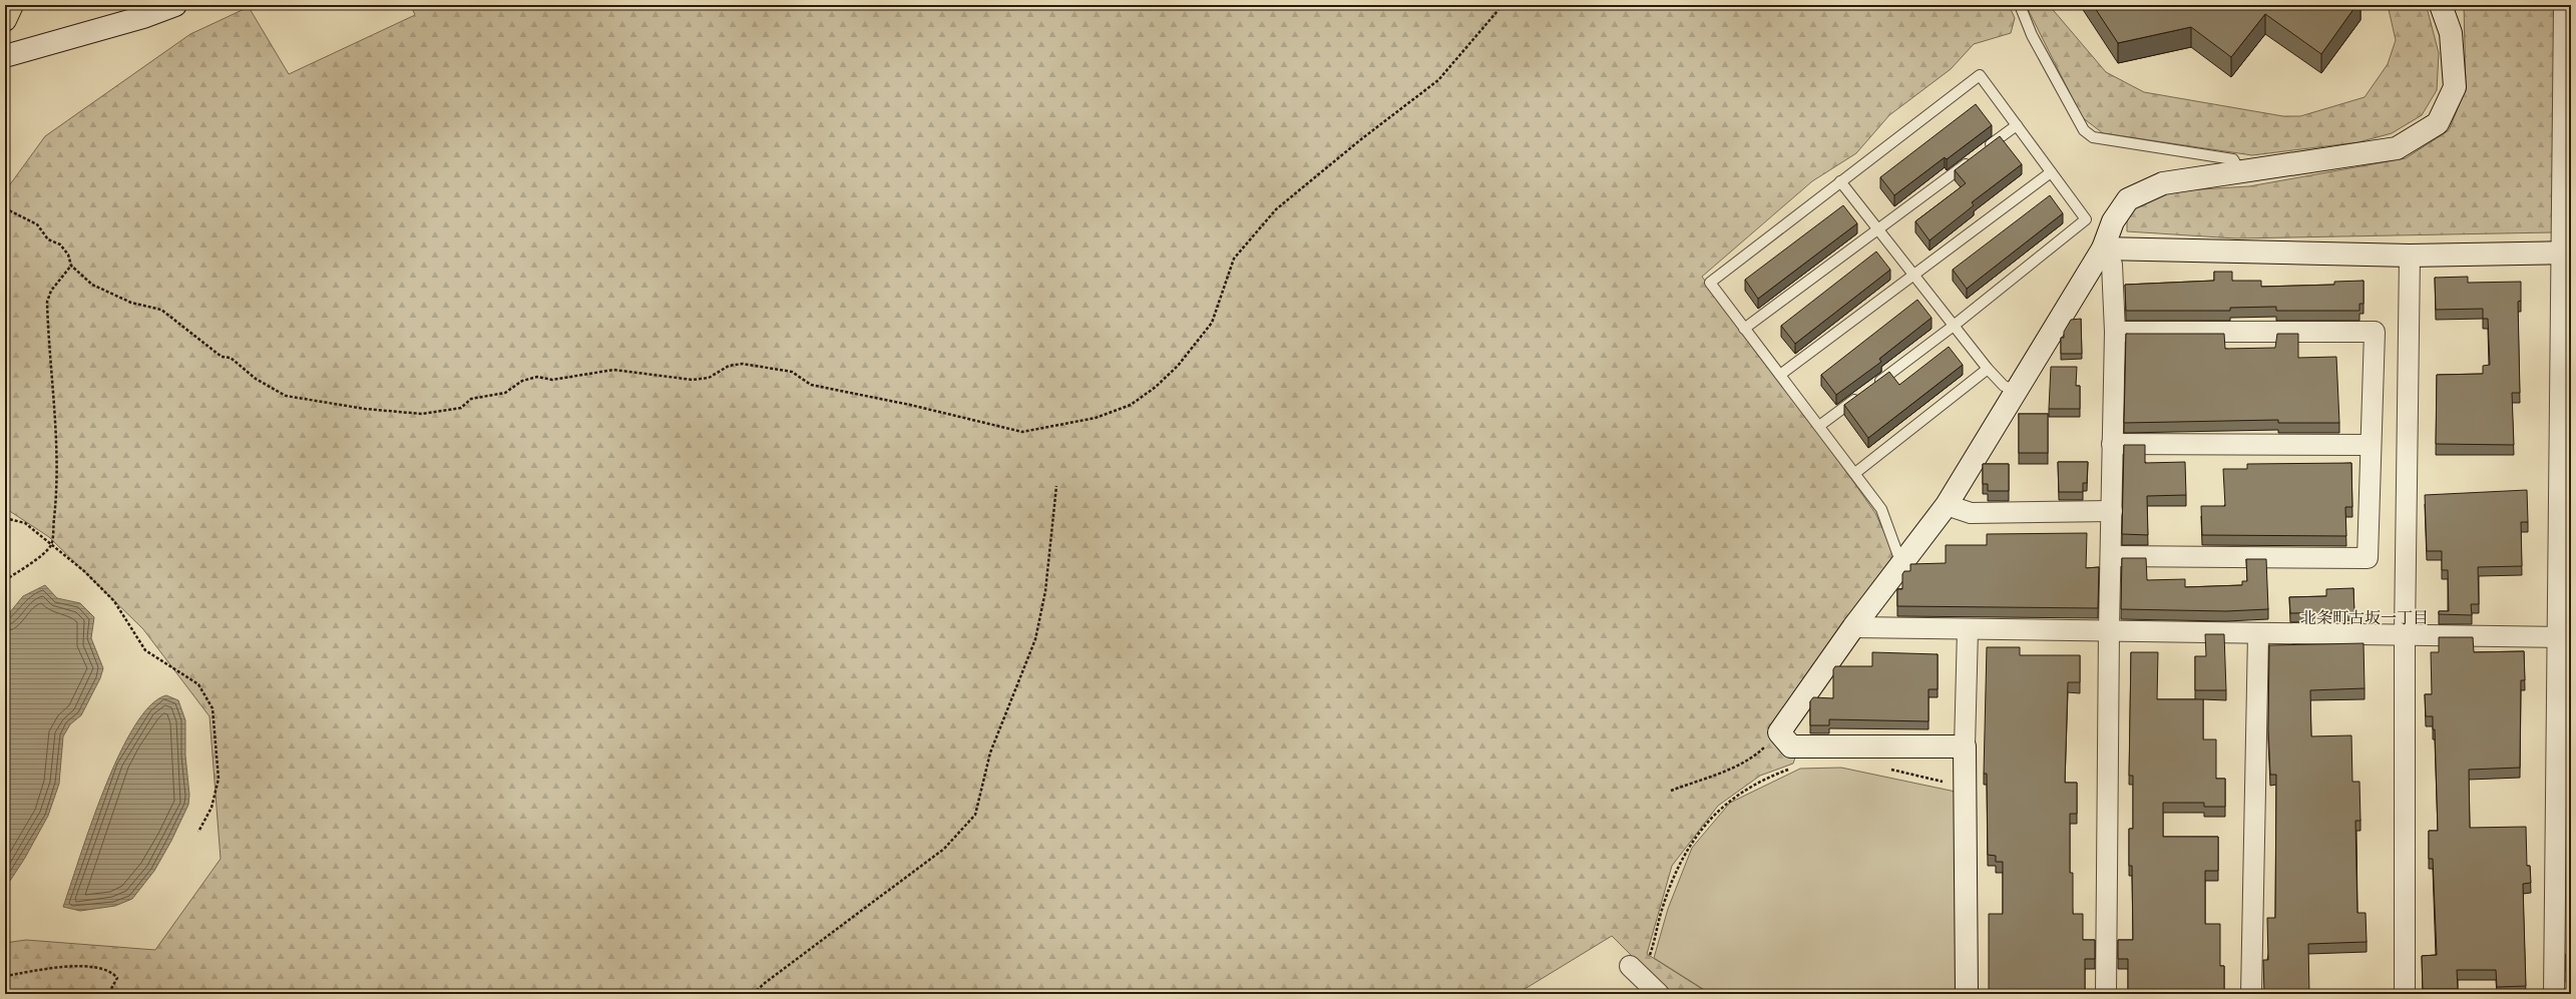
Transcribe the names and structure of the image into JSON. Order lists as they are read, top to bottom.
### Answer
{
  "districts": ["北条町古坂一丁目"]
}
